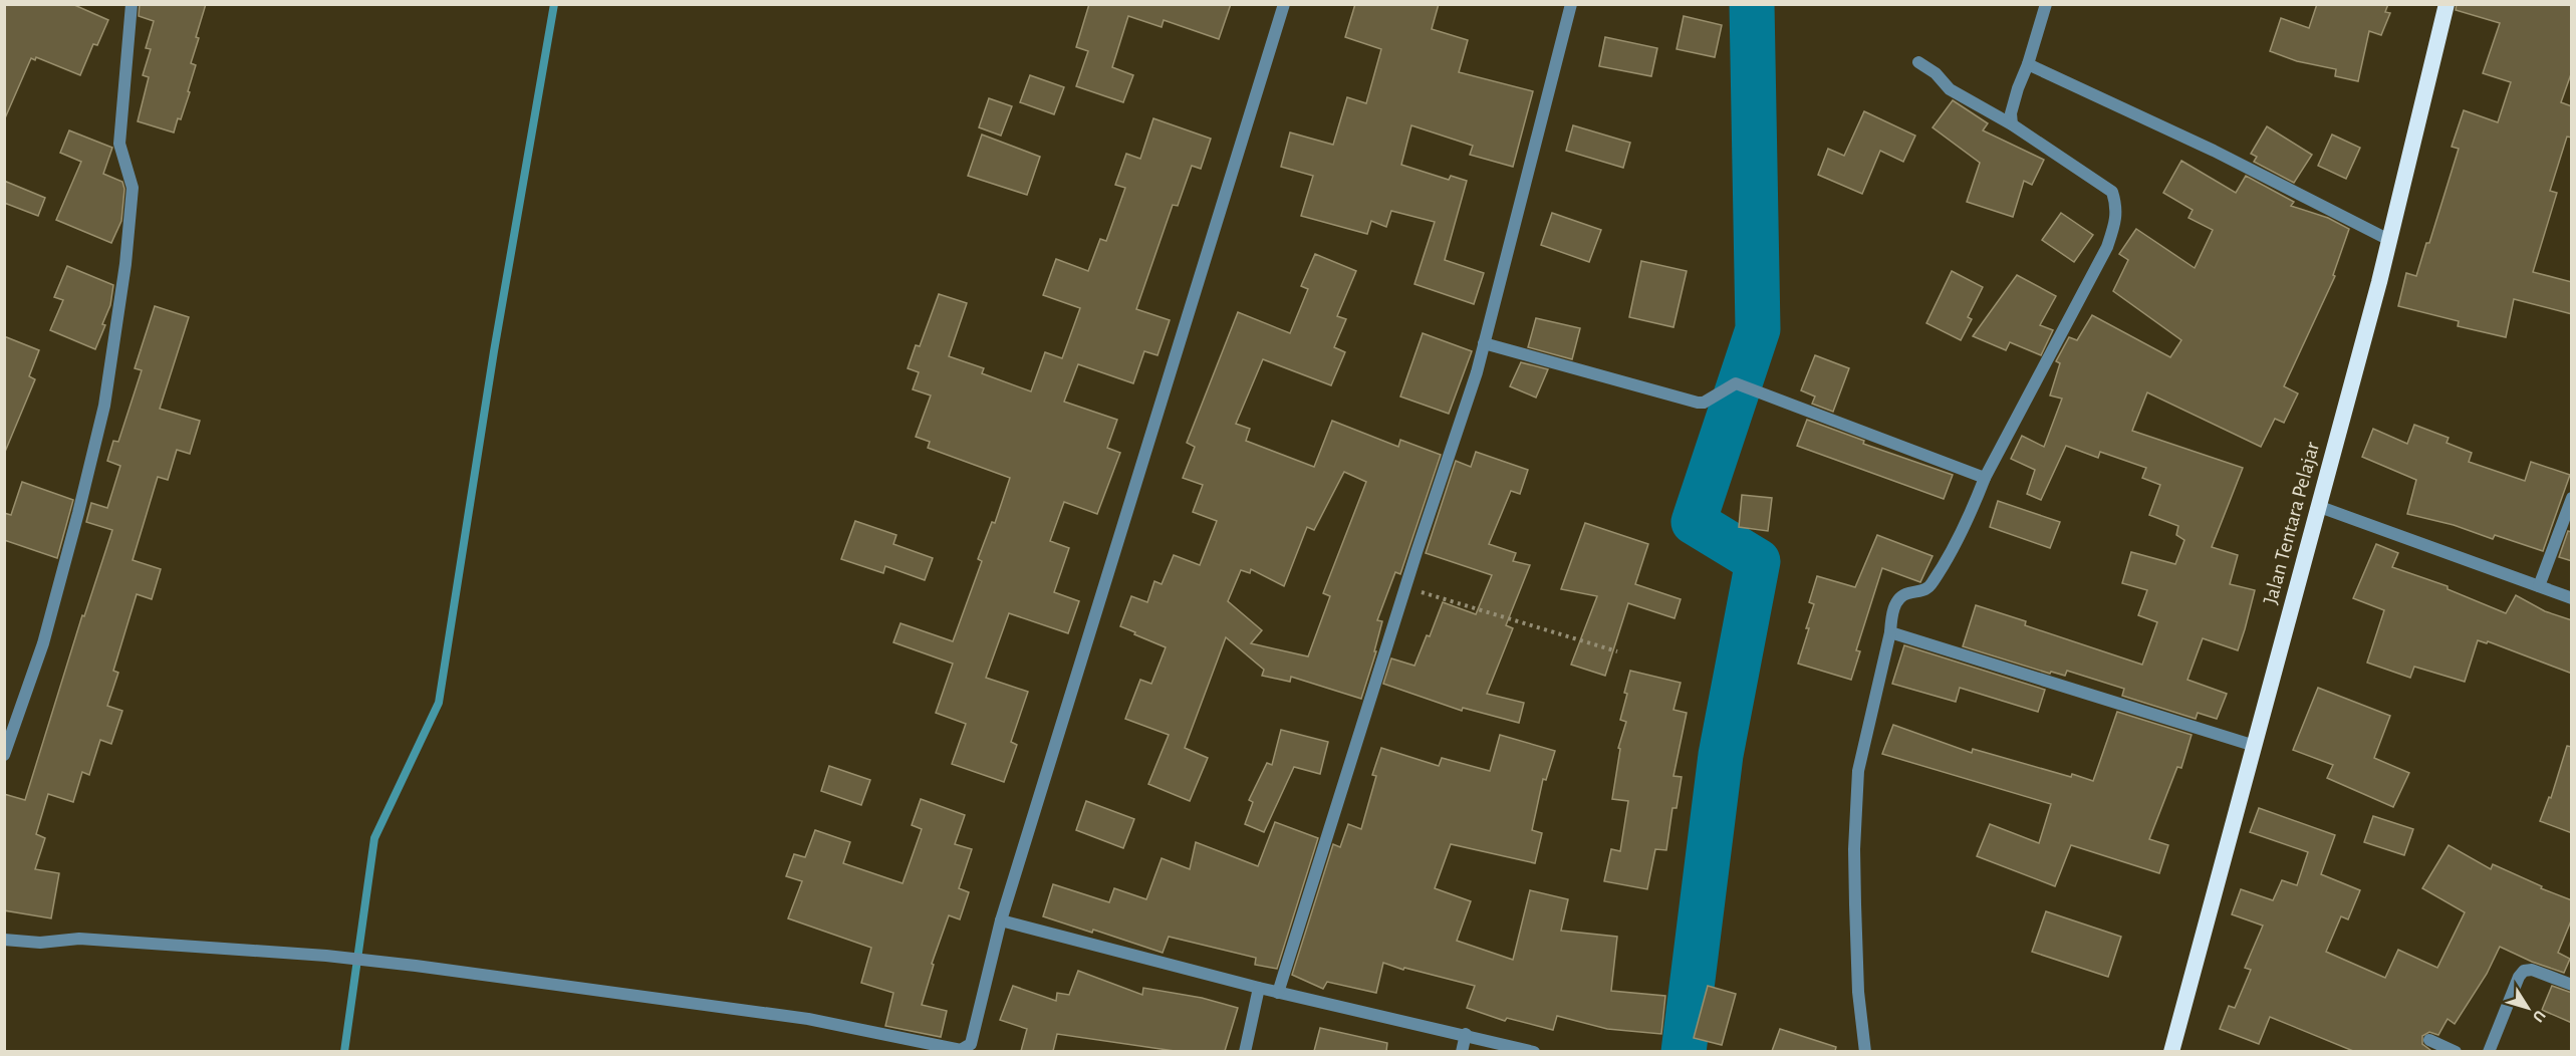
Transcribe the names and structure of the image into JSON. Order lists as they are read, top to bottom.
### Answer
{
  "streets": {
    "highway": ["Jalan Tentara Pelajar"]
  },
  "north": "bottom right"
}
